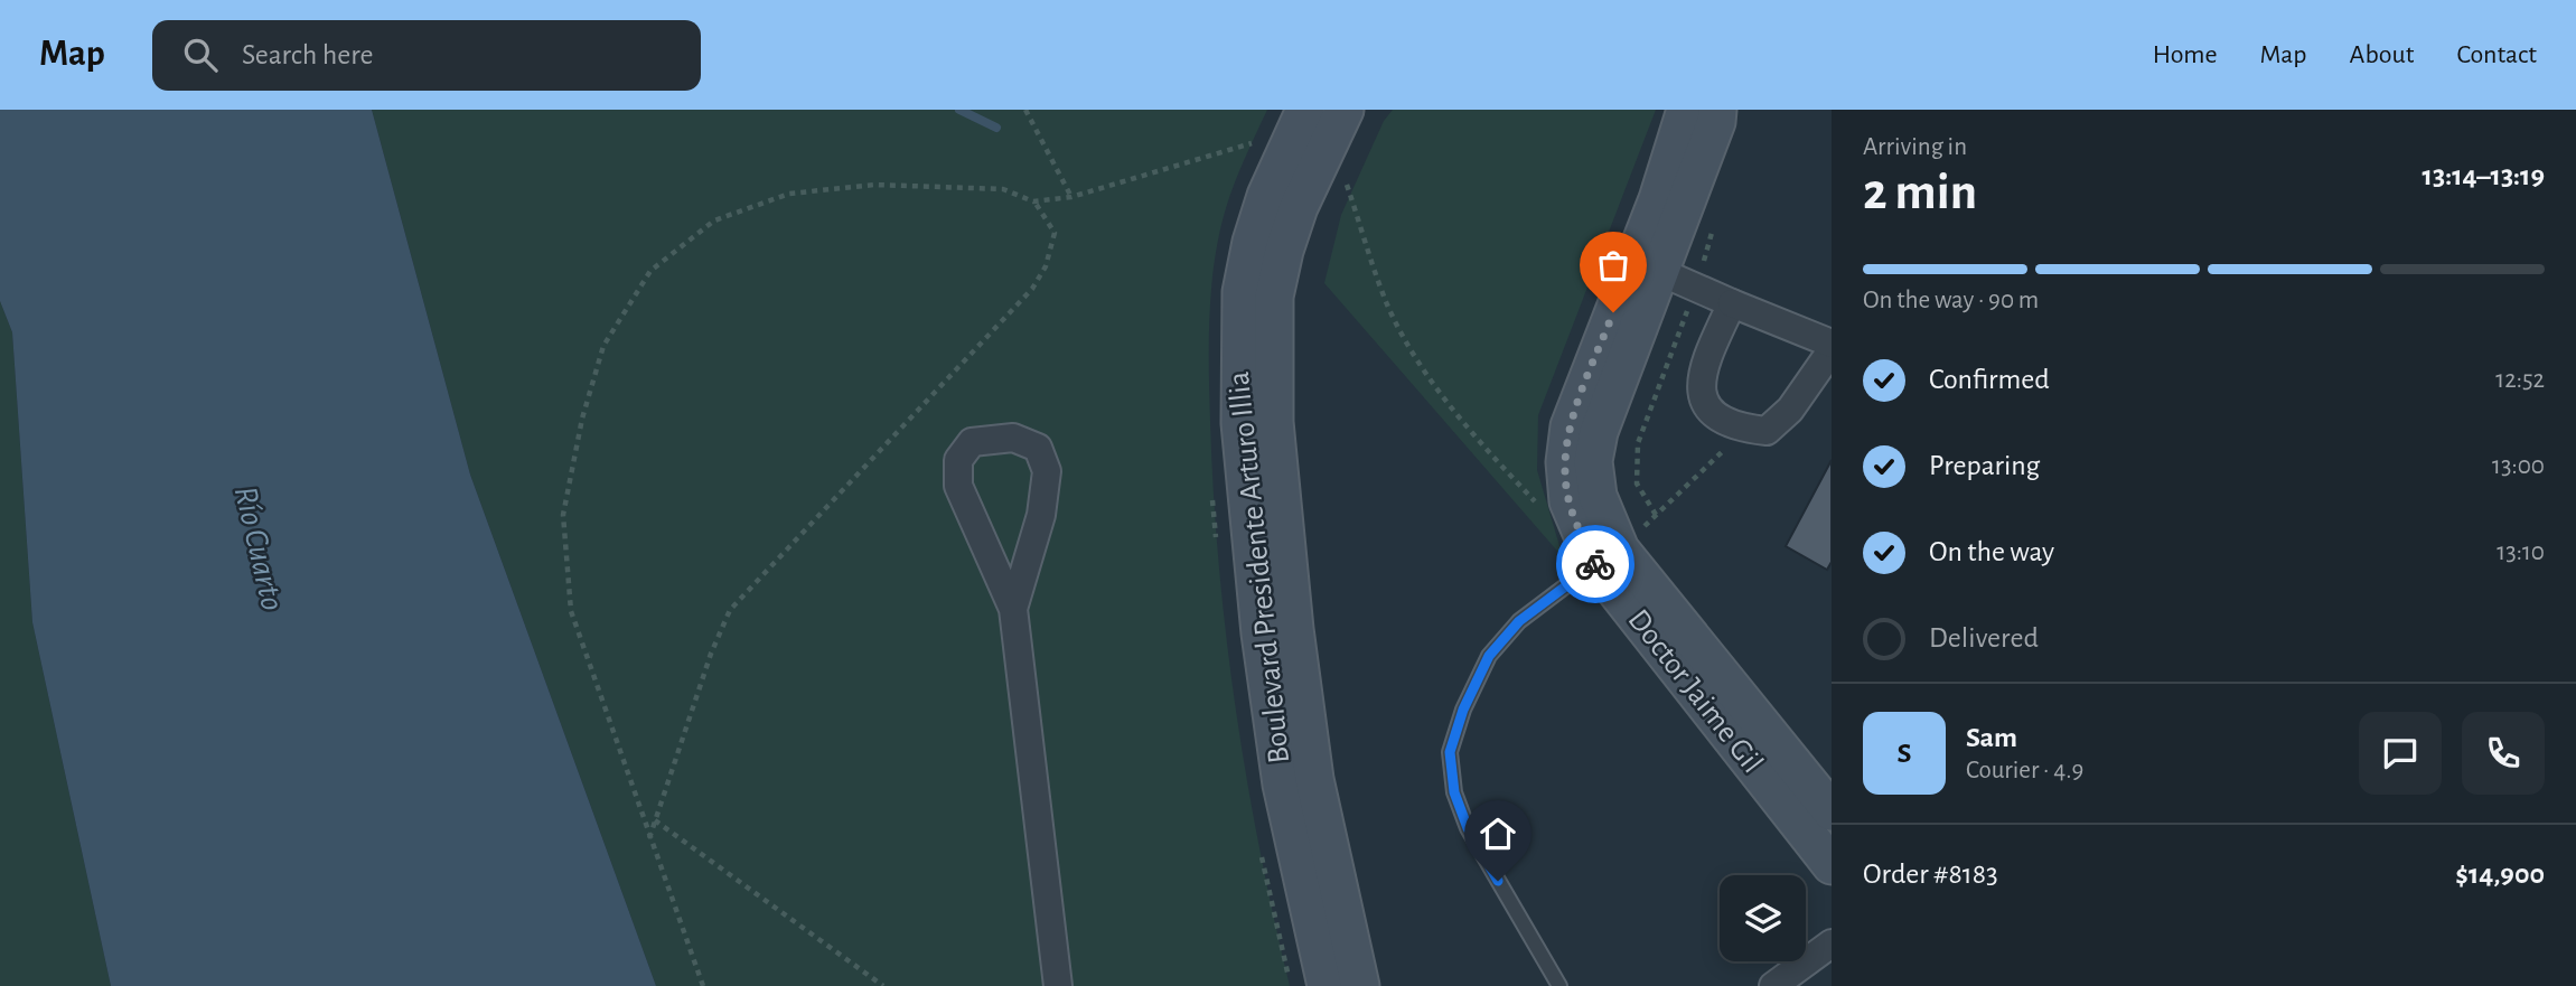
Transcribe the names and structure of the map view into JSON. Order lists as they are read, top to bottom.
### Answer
{
  "streets": {
    "main road": ["Boulevard Presidente Arturo Illia", "Doctor Jaime Gil"]
  },
  "water": ["Río Cuarto"],
  "page": {
    "header": "Map",
    "search": "Search here",
    "nav": [
      "Home",
      "Map",
      "About",
      "Contact"
    ],
    "heading": ["2 min", "Arriving in", "13:14–13:19"],
    "panel": [
      "Sam",
      "Courier · 4.9",
      "Order #8183",
      "$14,900"
    ],
    "bar": "On the way · 90 m",
    "list": [
      ["Confirmed", "12:52"],
      ["Preparing", "13:00"],
      ["On the way", "13:10"],
      "Delivered"
    ],
    "round": "S"
  }
}
